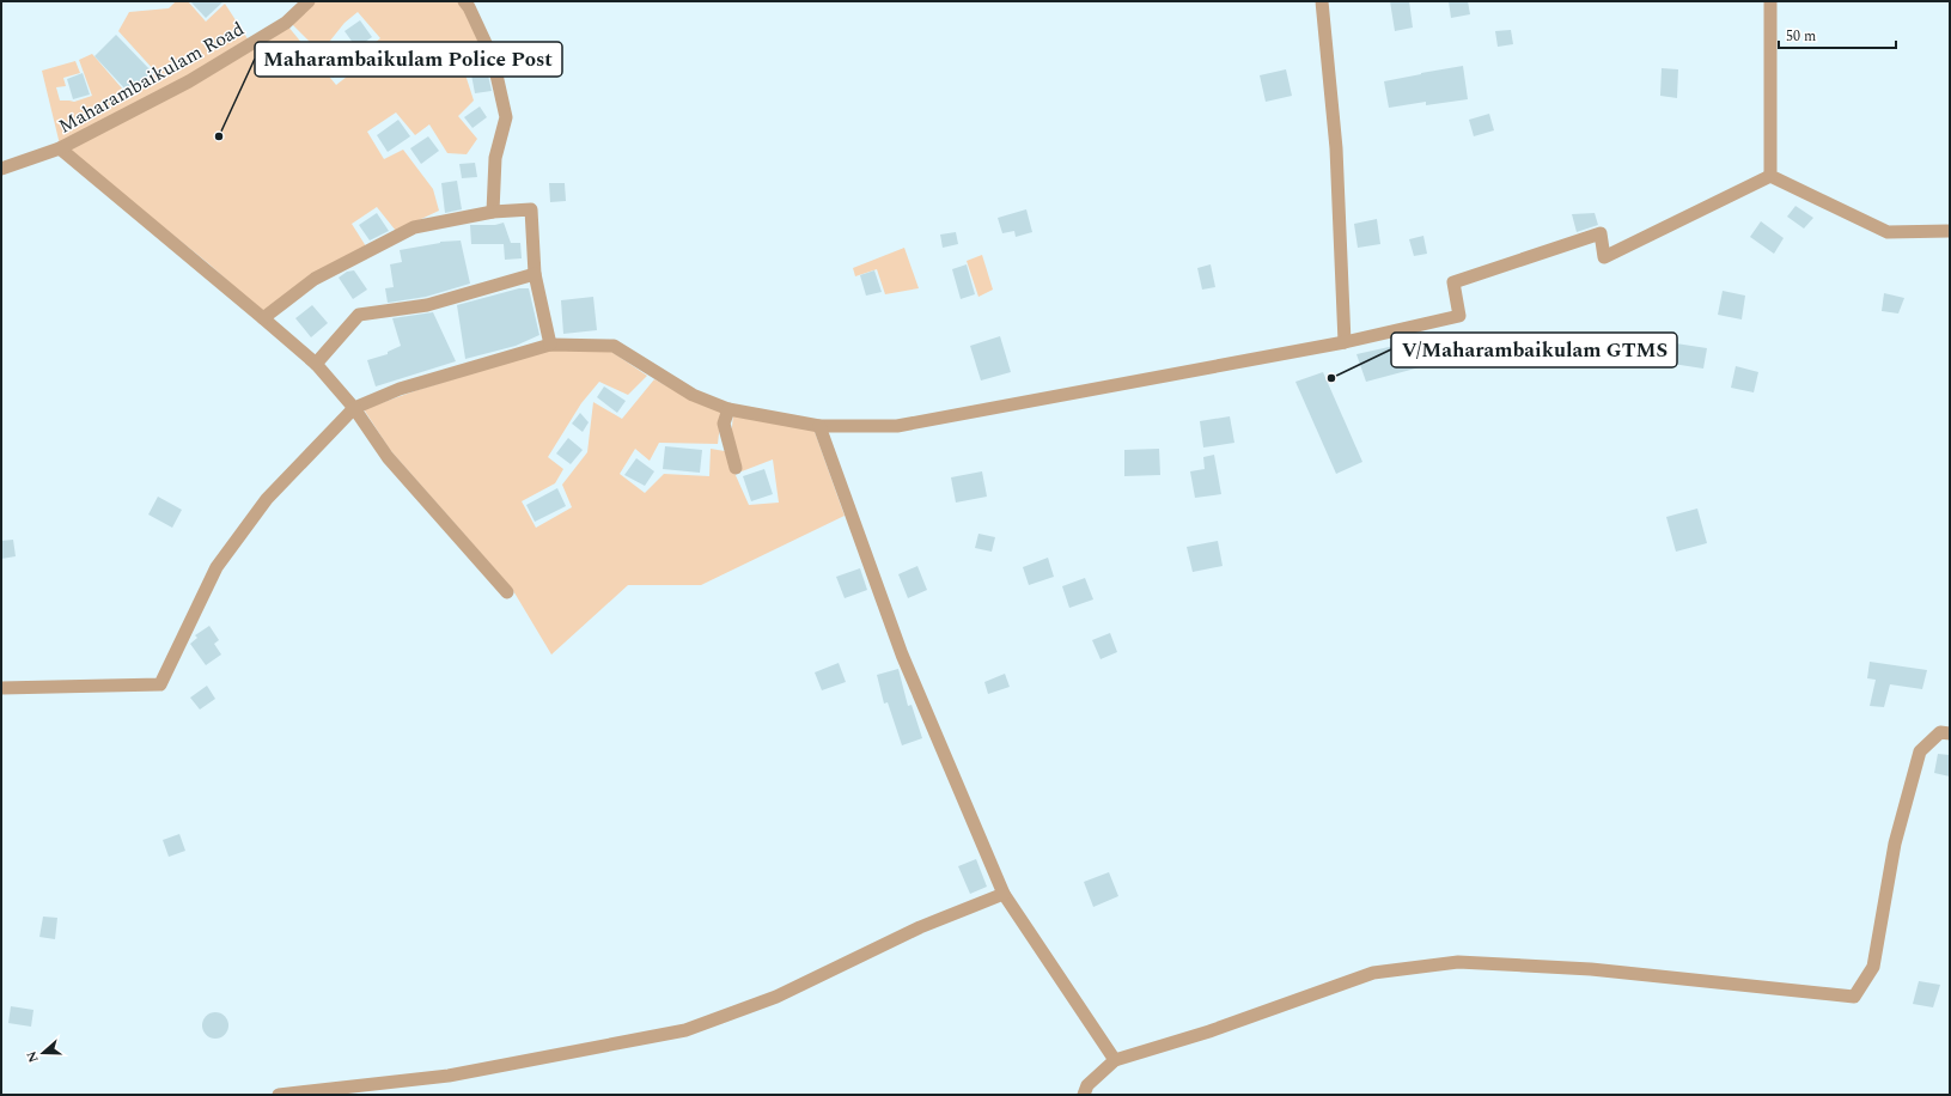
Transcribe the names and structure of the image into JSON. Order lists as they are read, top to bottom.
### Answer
{
  "streets": {
    "street": ["Maharambaikulam Road"]
  },
  "places": ["Maharambaikulam Police Post", "V/Maharambaikulam GTMS"],
  "scale_bar": "50 m",
  "north": "left"
}
